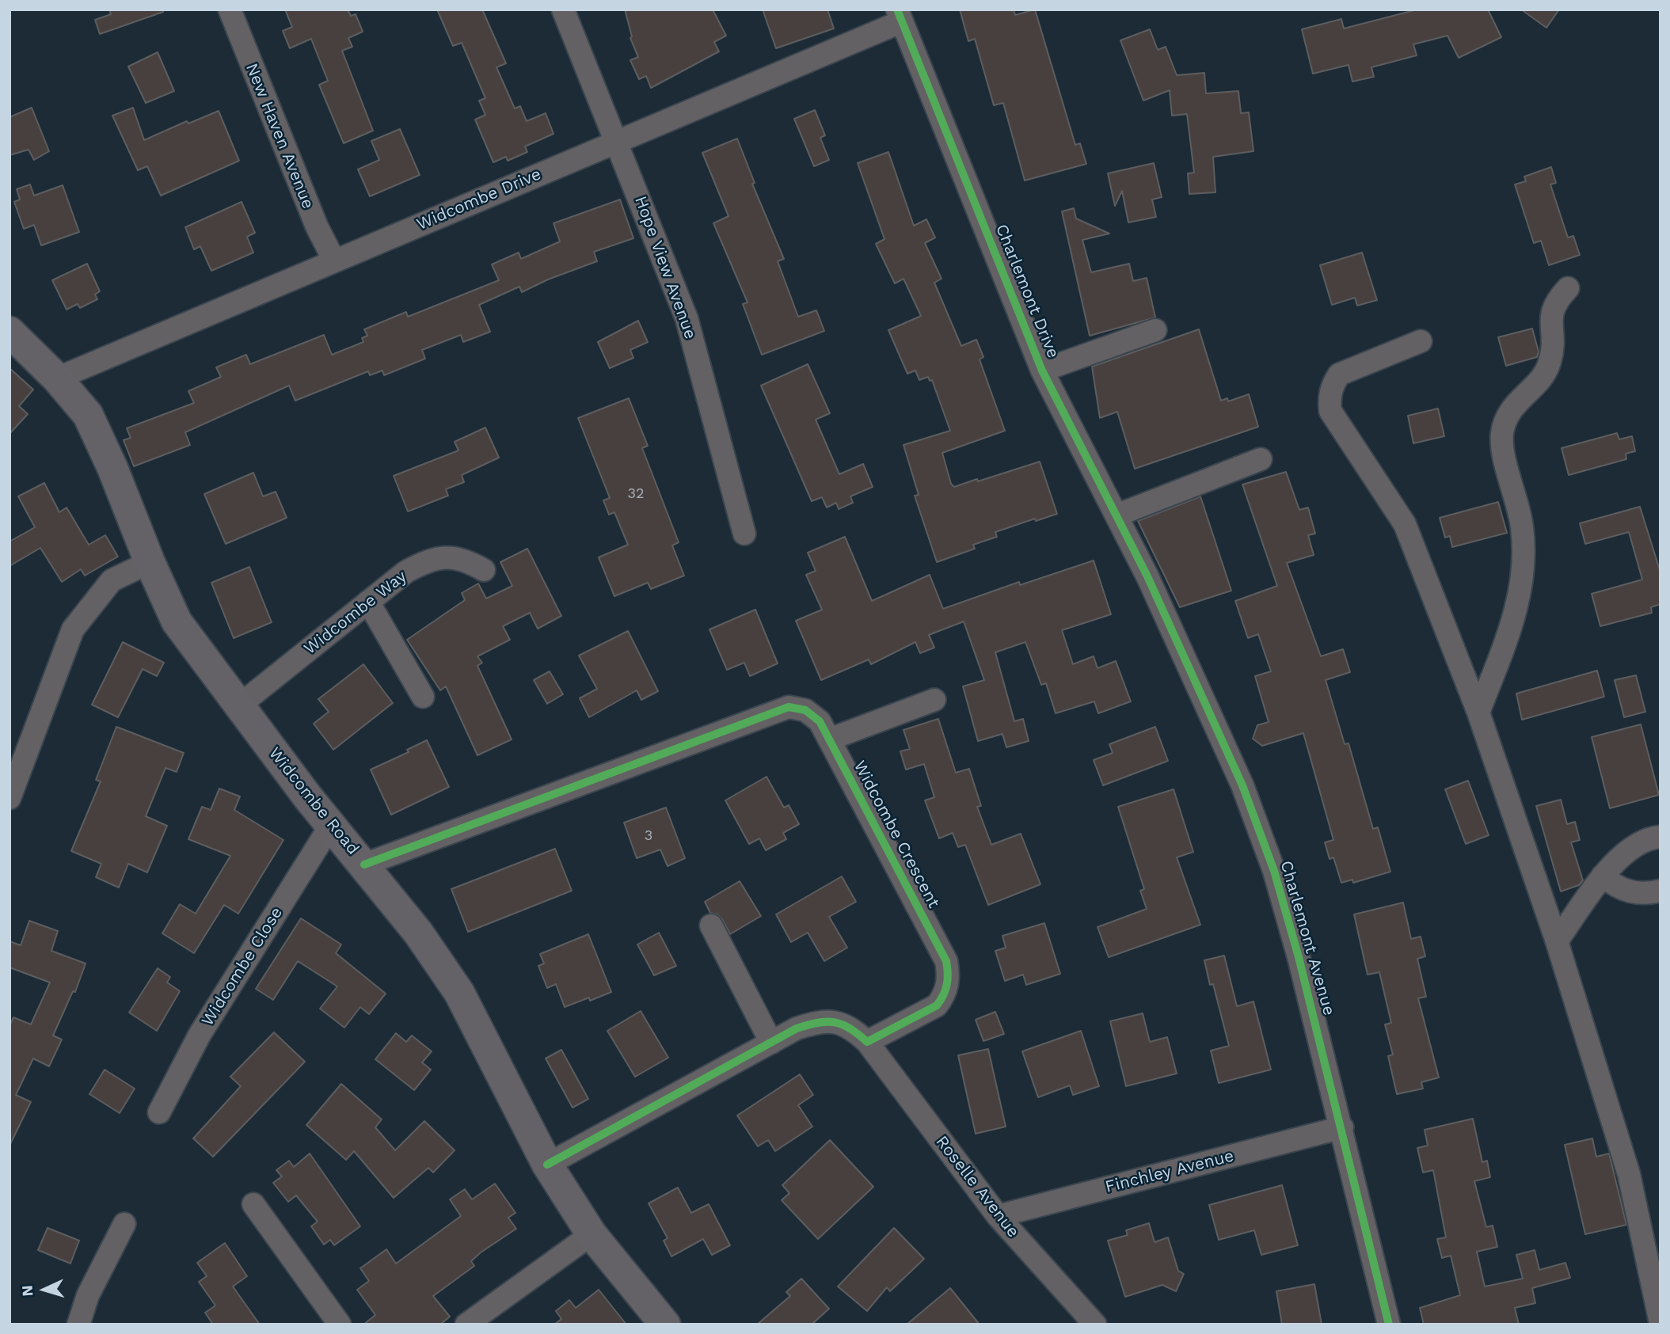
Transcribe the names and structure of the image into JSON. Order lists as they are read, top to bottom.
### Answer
{
  "streets": {
    "street": [
      "New Haven Avenue",
      "Widcombe Drive",
      "Hope View Avenue",
      "Charlemont Drive",
      "Widcombe Way",
      "Widcombe Road",
      "Widcombe Crescent",
      "Charlemont Avenue",
      "Widcombe Close",
      "Finchley Avenue",
      "Roselle Avenue"
    ]
  },
  "crossings": [
    ["New Haven Avenue", "Widcombe Drive"],
    ["Widcombe Drive", "Hope View Avenue"],
    ["Widcombe Drive", "Charlemont Drive"],
    ["Widcombe Drive", "Widcombe Road"],
    ["Charlemont Drive", "Charlemont Avenue"],
    ["Widcombe Way", "Widcombe Road"],
    ["Widcombe Road", "Widcombe Crescent"],
    ["Widcombe Road", "Widcombe Close"],
    ["Widcombe Crescent", "Roselle Avenue"],
    ["Charlemont Avenue", "Finchley Avenue"],
    ["Finchley Avenue", "Roselle Avenue"]
  ],
  "house_numbers": ["32", "3"],
  "north": "left"
}
